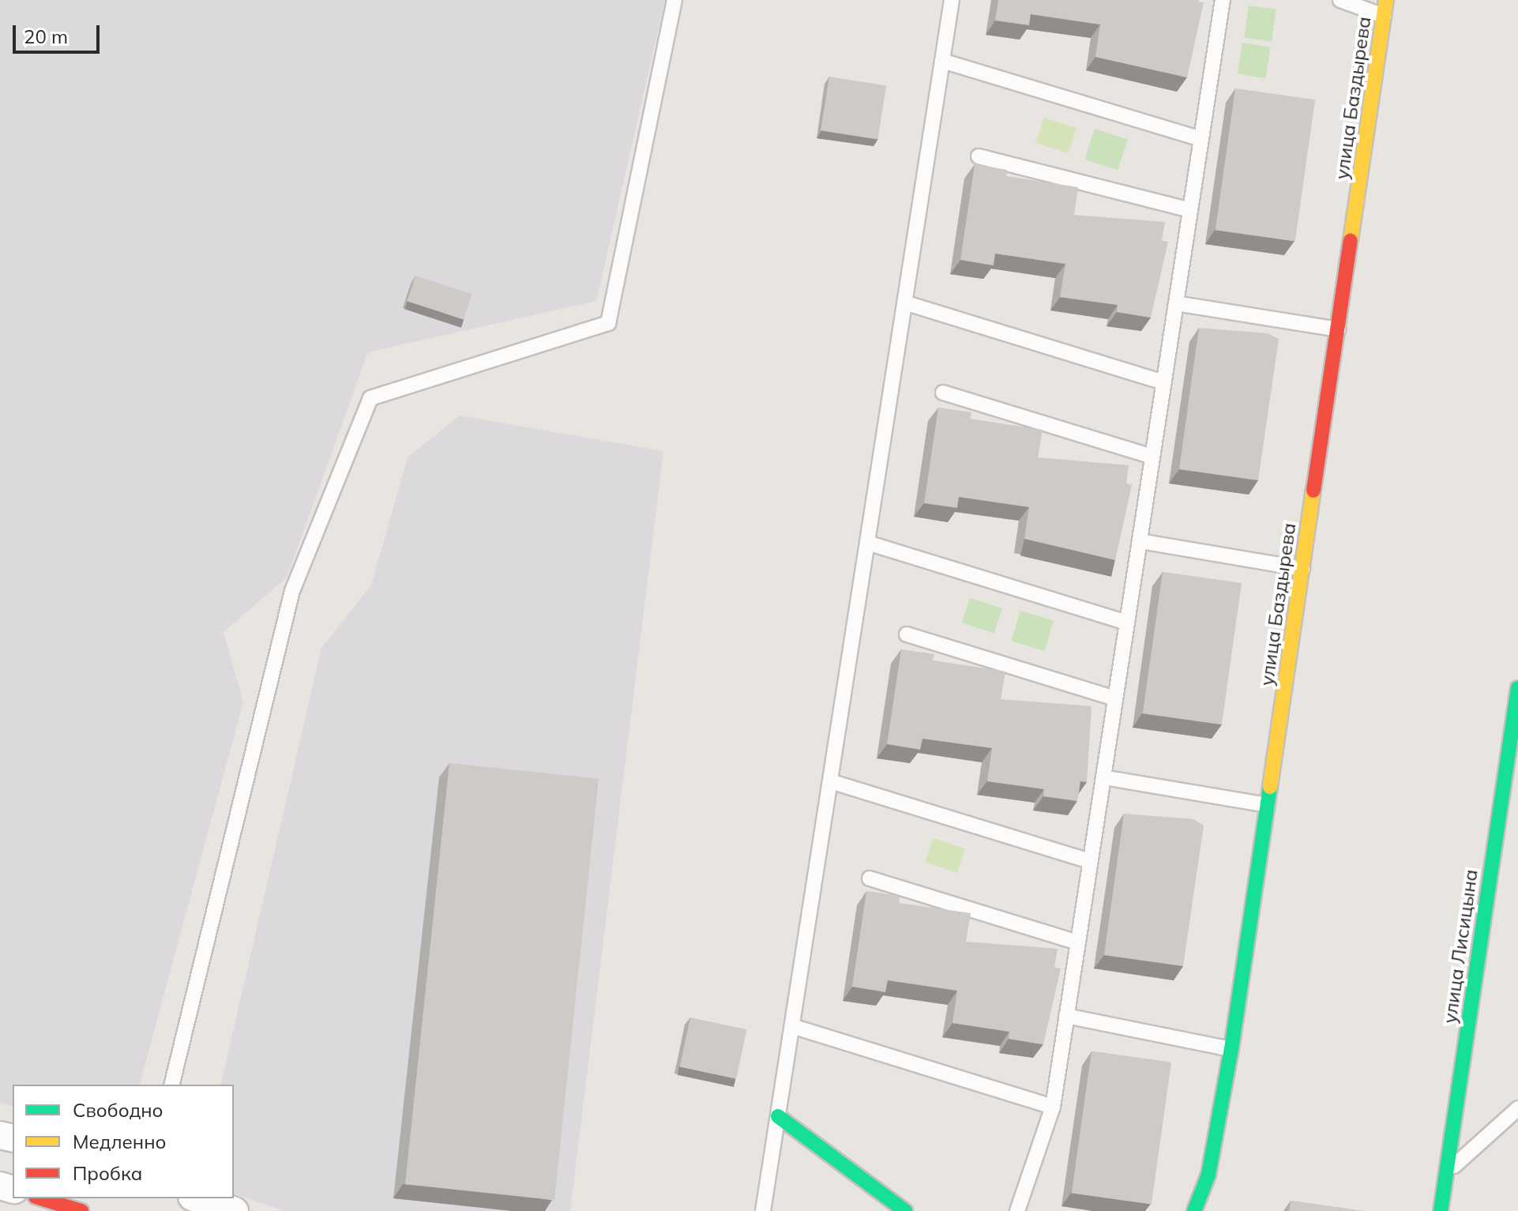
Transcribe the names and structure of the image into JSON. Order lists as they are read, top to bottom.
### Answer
{
  "streets": {
    "street": ["улица Баздырева", "улица Лисицына"]
  },
  "legend": ["Свободно", "Медленно", "Пробка"],
  "scale_bar": "20 m"
}
